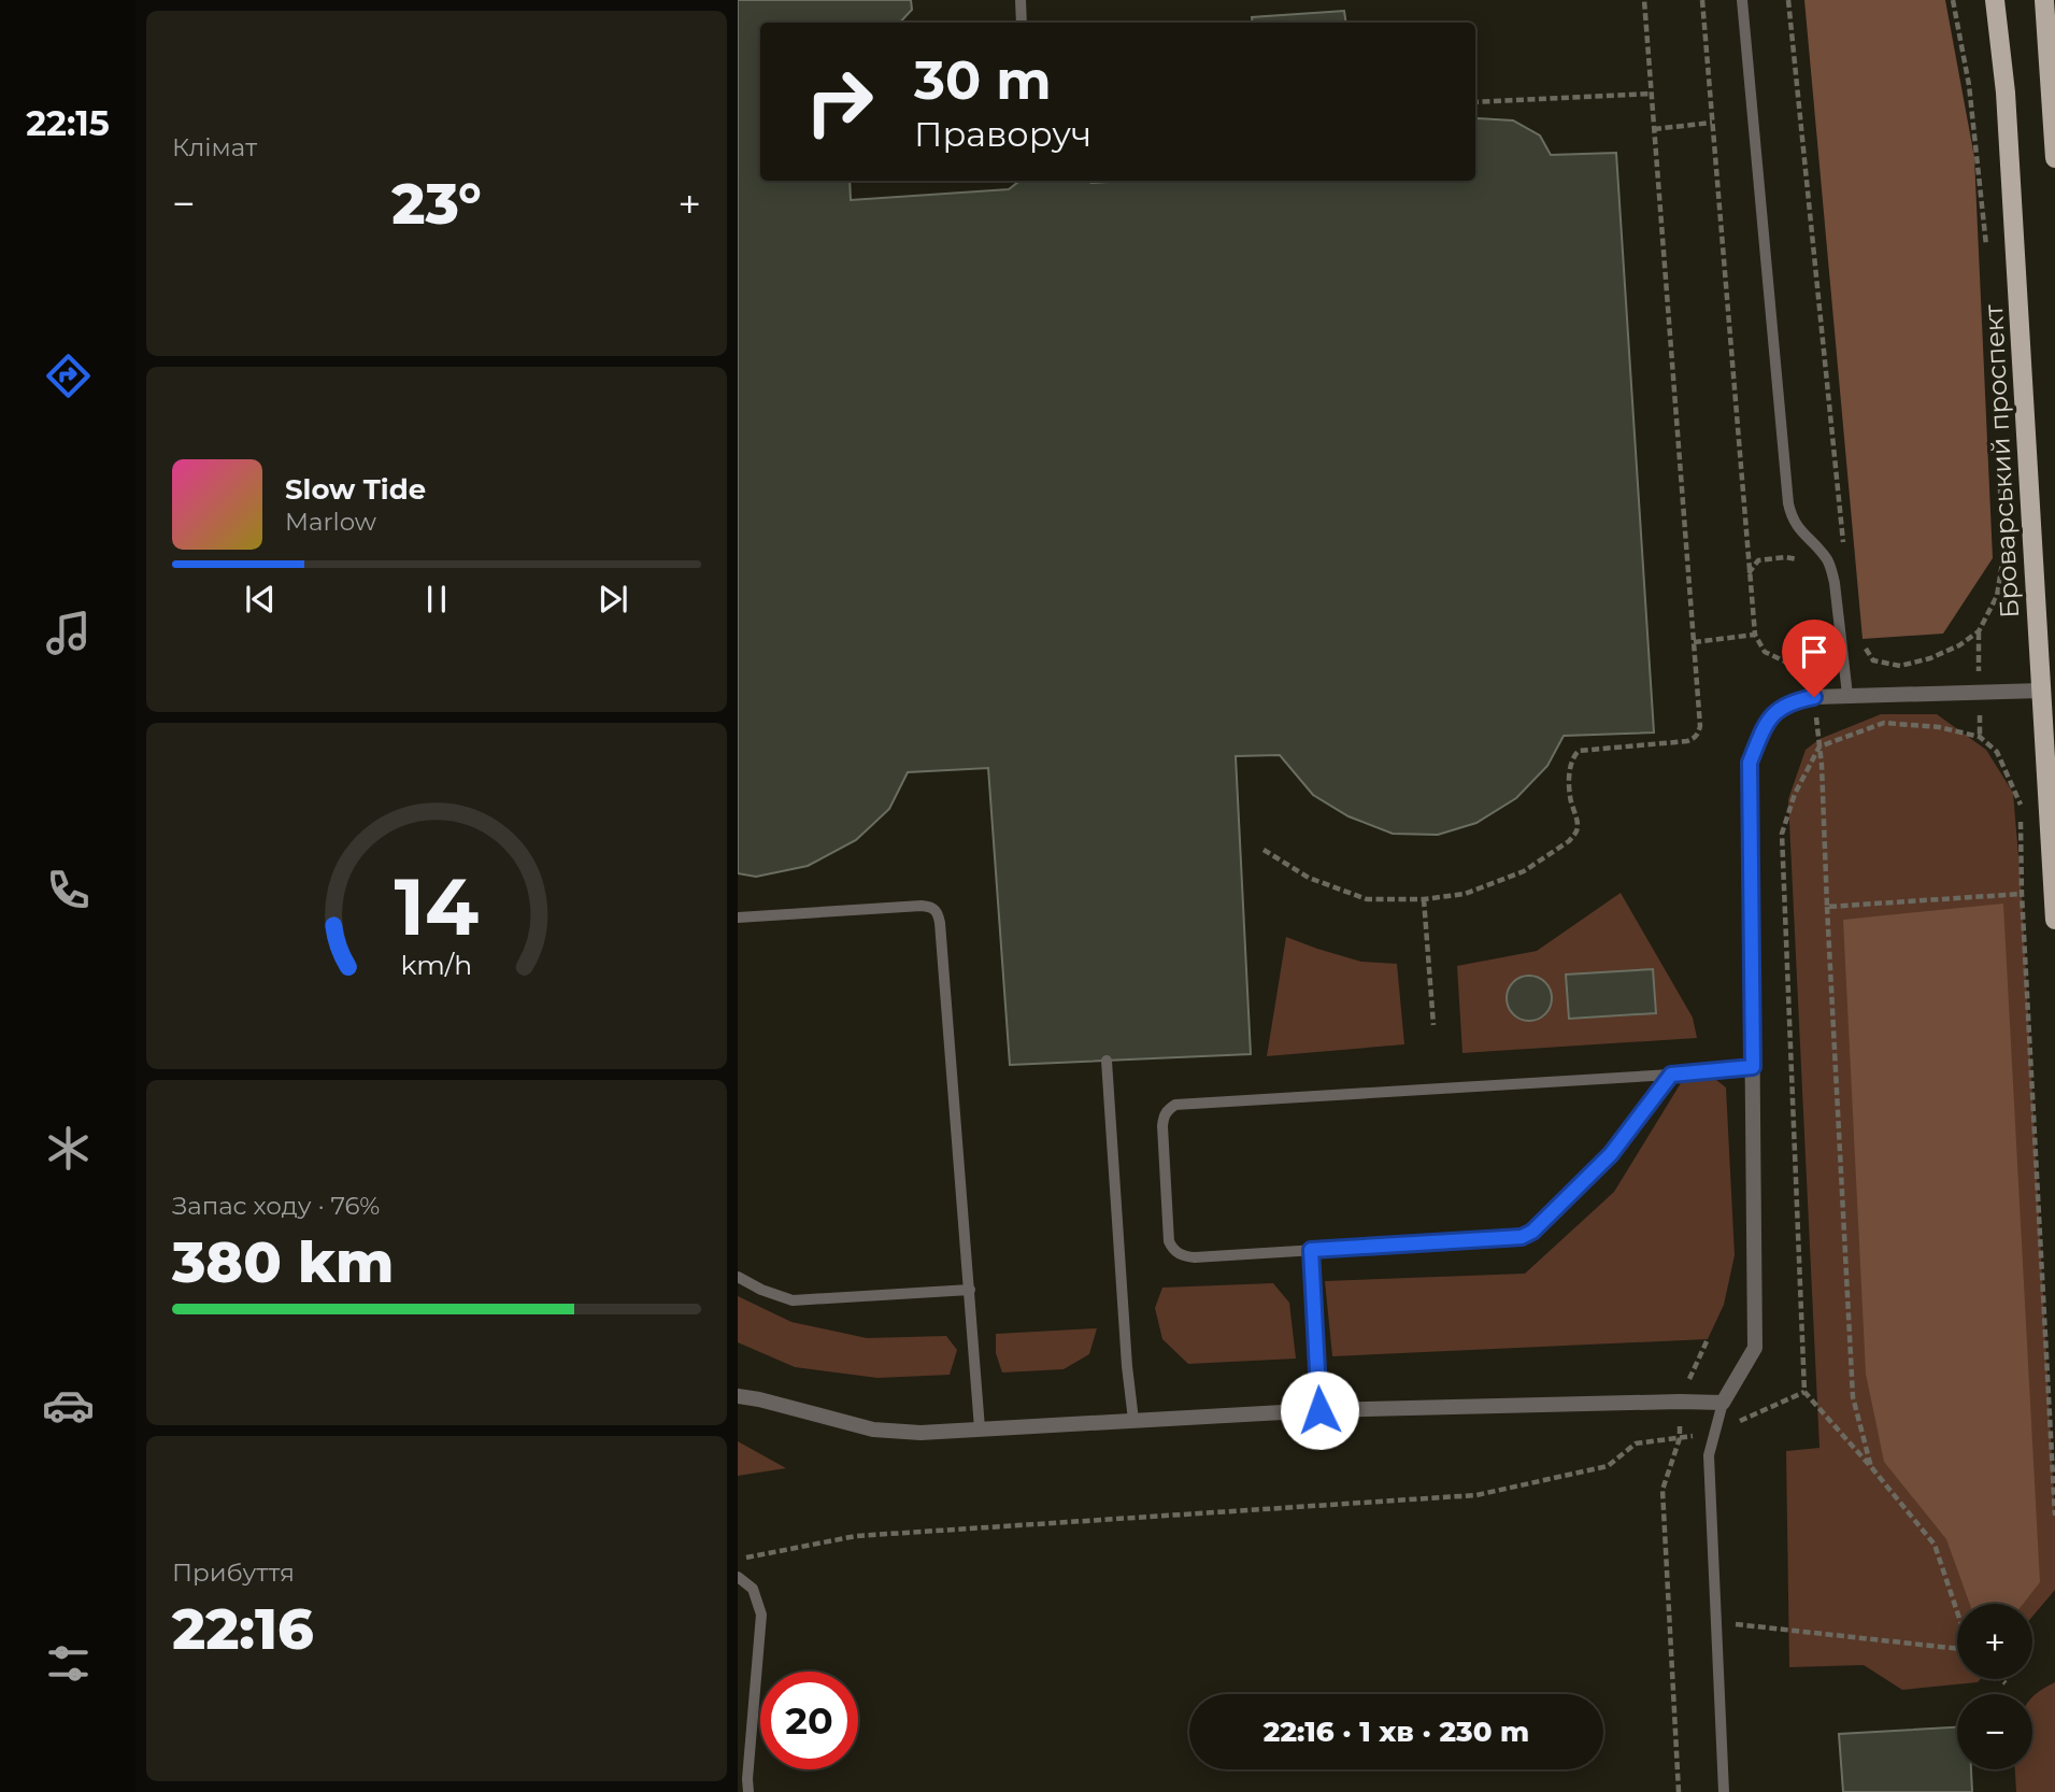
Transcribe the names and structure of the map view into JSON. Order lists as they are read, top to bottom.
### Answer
{
  "streets": {
    "main road": ["Броварський проспект"]
  },
  "page": {
    "tabs": "22:15",
    "tile": [
      "Клімат",
      ["Запас ходу · 76%", "380 km"],
      ["Прибуття", "22:16"]
    ],
    "turn": ["30 m", "Праворуч"],
    "heat": ["−", "23°", "+"],
    "song": ["Slow Tide", "Marlow"],
    "map_buttons": ["+", "−"],
    "limit": "20",
    "trip": "22:16 · 1 хв · 230 m",
    "gauge": ["14", "km/h"]
  }
}
